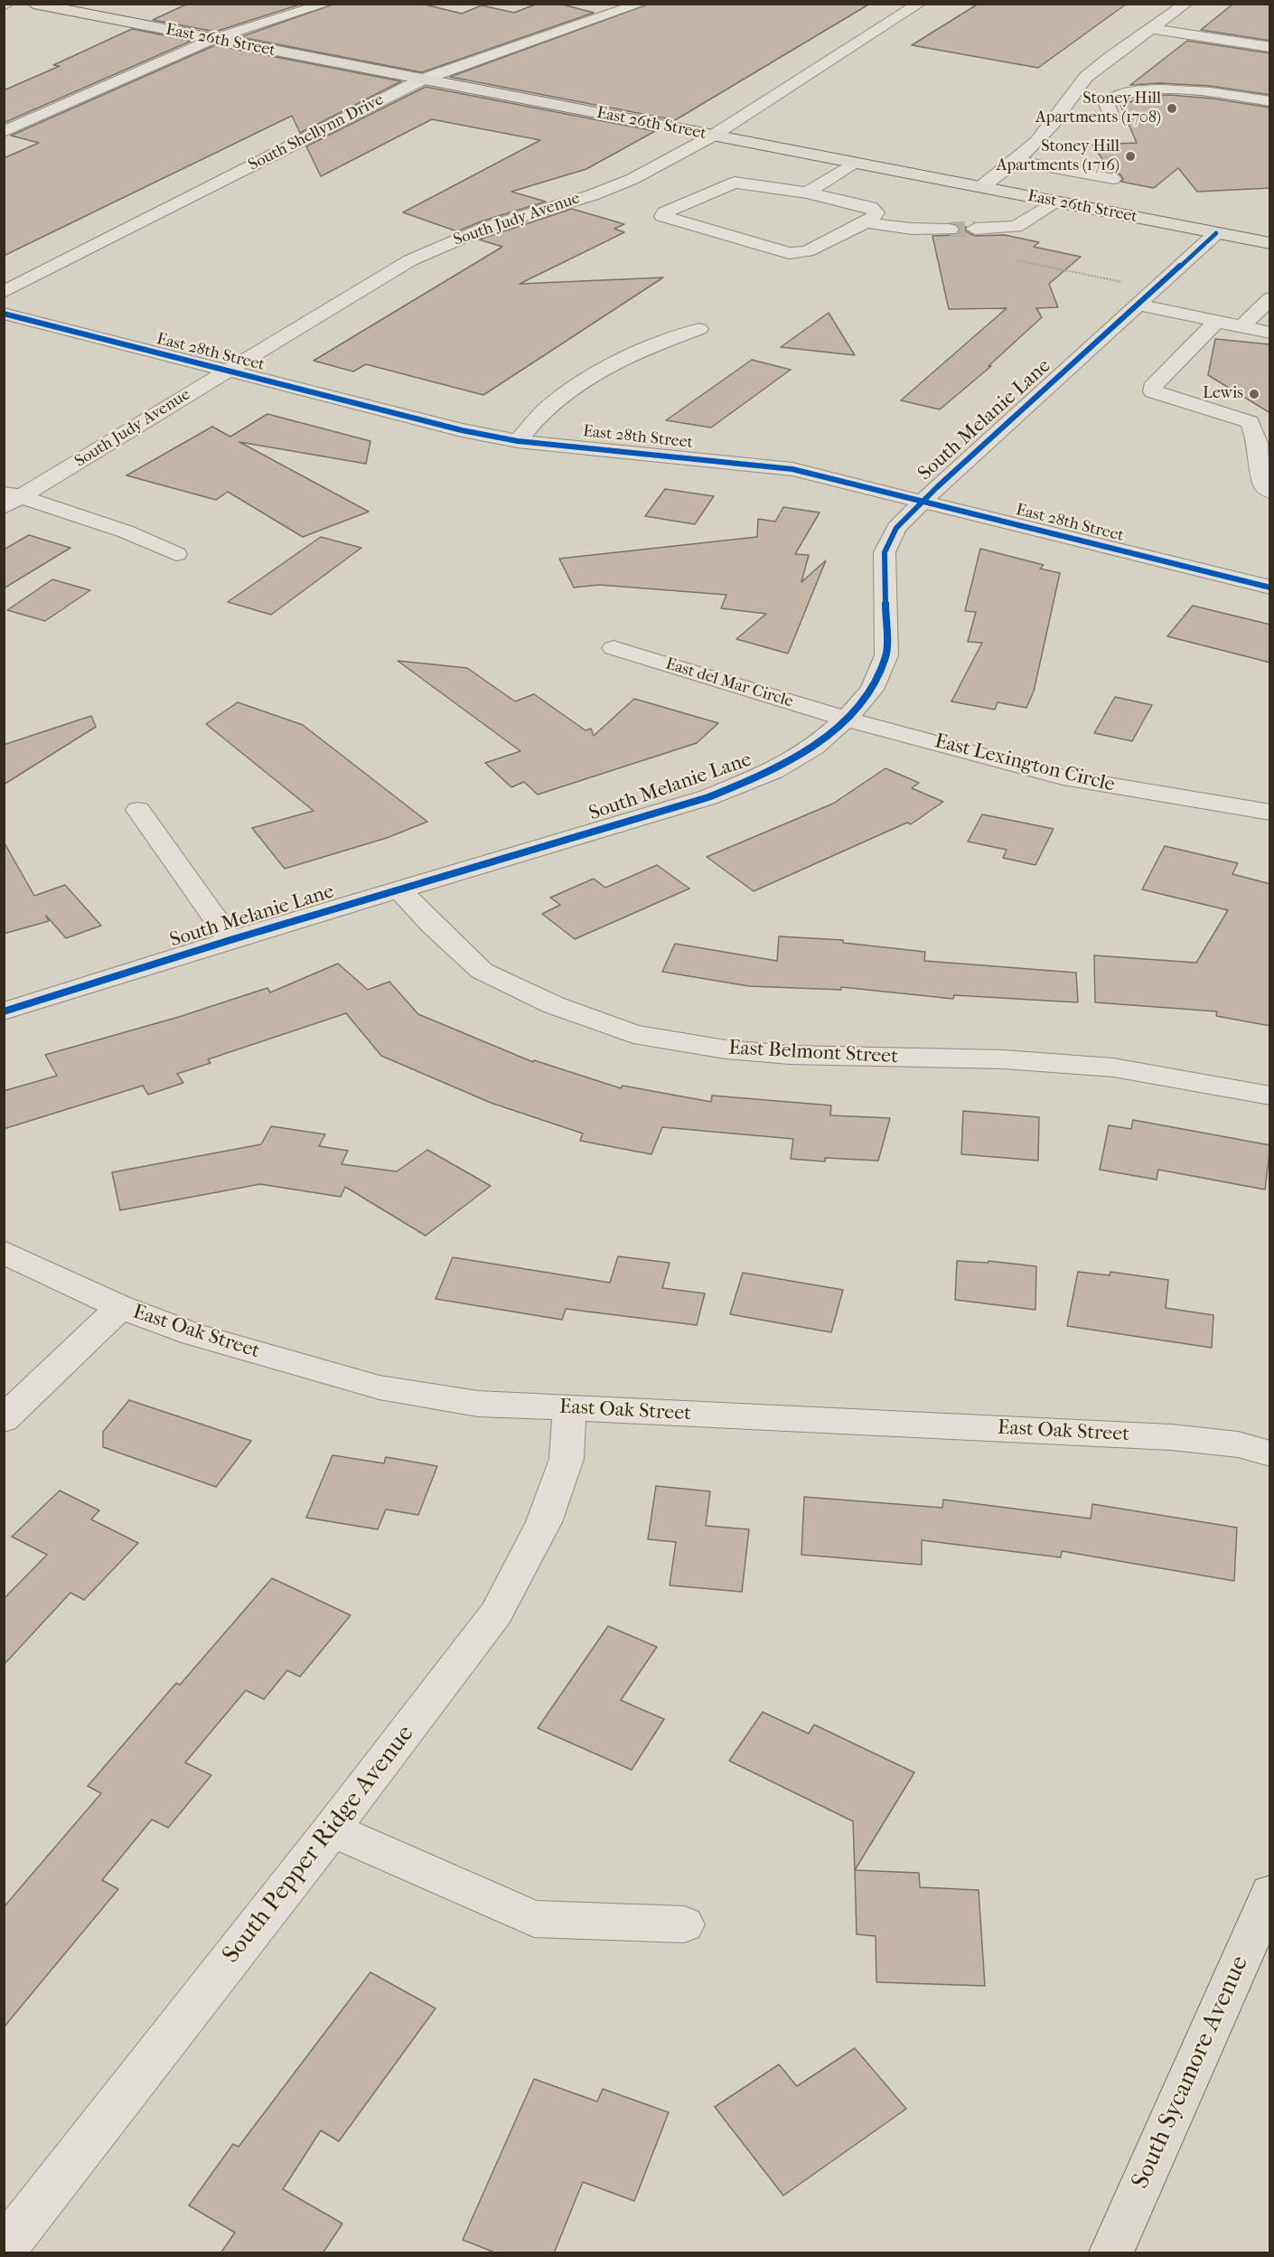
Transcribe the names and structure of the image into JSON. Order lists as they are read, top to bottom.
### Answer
{
  "streets": {
    "main road": ["East 26th Street", "South Sycamore Avenue"],
    "street": [
      "South Shellynn Drive",
      "South Judy Avenue",
      "East 28th Street",
      "South Melanie Lane",
      "East del Mar Circle",
      "East Lexington Circle",
      "East Belmont Street",
      "East Oak Street",
      "South Pepper Ridge Avenue"
    ]
  },
  "crossings": [
    ["East 26th Street", "South Shellynn Drive"],
    ["East 26th Street", "South Judy Avenue"],
    ["East 26th Street", "South Melanie Lane"],
    ["South Judy Avenue", "East 28th Street"],
    ["East 28th Street", "South Melanie Lane"],
    ["South Melanie Lane", "East del Mar Circle"],
    ["South Melanie Lane", "East Lexington Circle"],
    ["South Melanie Lane", "East Belmont Street"],
    ["East del Mar Circle", "East Lexington Circle"],
    ["East Oak Street", "South Pepper Ridge Avenue"]
  ],
  "places": ["Stoney Hill Apartments (1708)", "Stoney Hill Apartments (1716)", "Lewis"]
}
